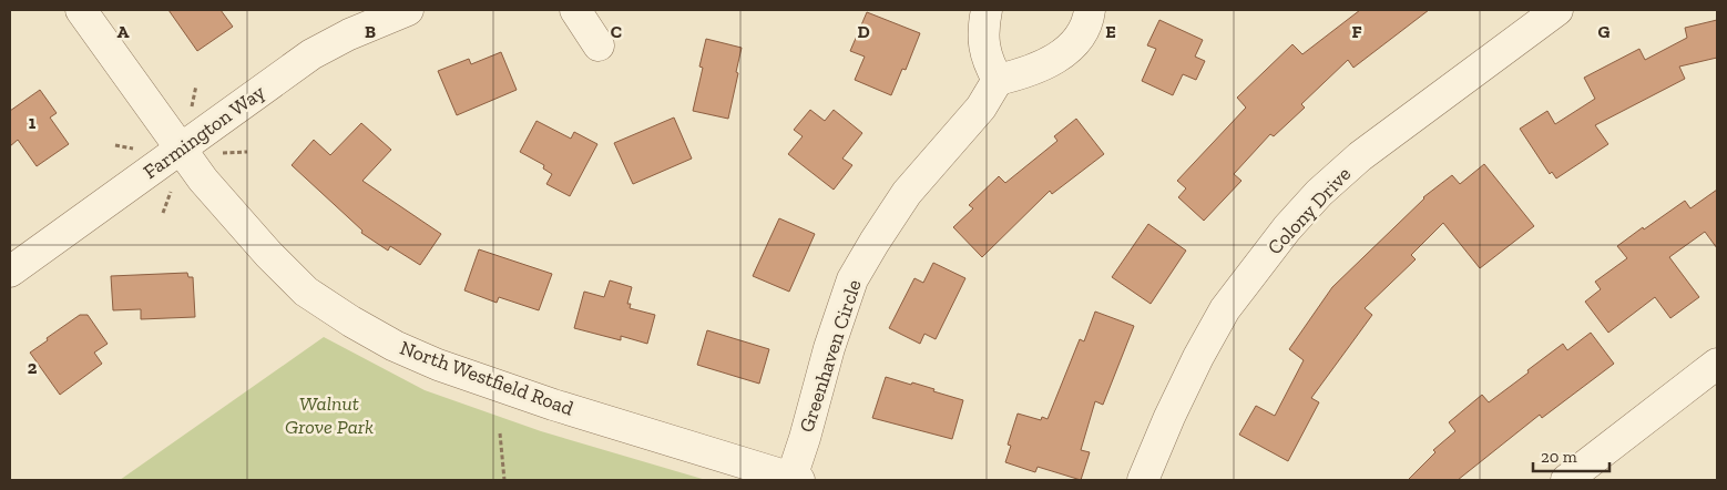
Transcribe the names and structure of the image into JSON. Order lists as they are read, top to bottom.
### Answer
{
  "streets": {
    "street": [
      "Farmington Way",
      "Colony Drive",
      "Greenhaven Circle",
      "North Westfield Road"
    ]
  },
  "crossings": [
    ["Farmington Way", "North Westfield Road"],
    ["Greenhaven Circle", "North Westfield Road"]
  ],
  "parks": ["Walnut Grove Park"],
  "scale_bar": "20 m",
  "grid": {
    "columns": [
      "A",
      "B",
      "C",
      "D",
      "E",
      "F",
      "G"
    ],
    "rows": ["1", "2"]
  }
}
